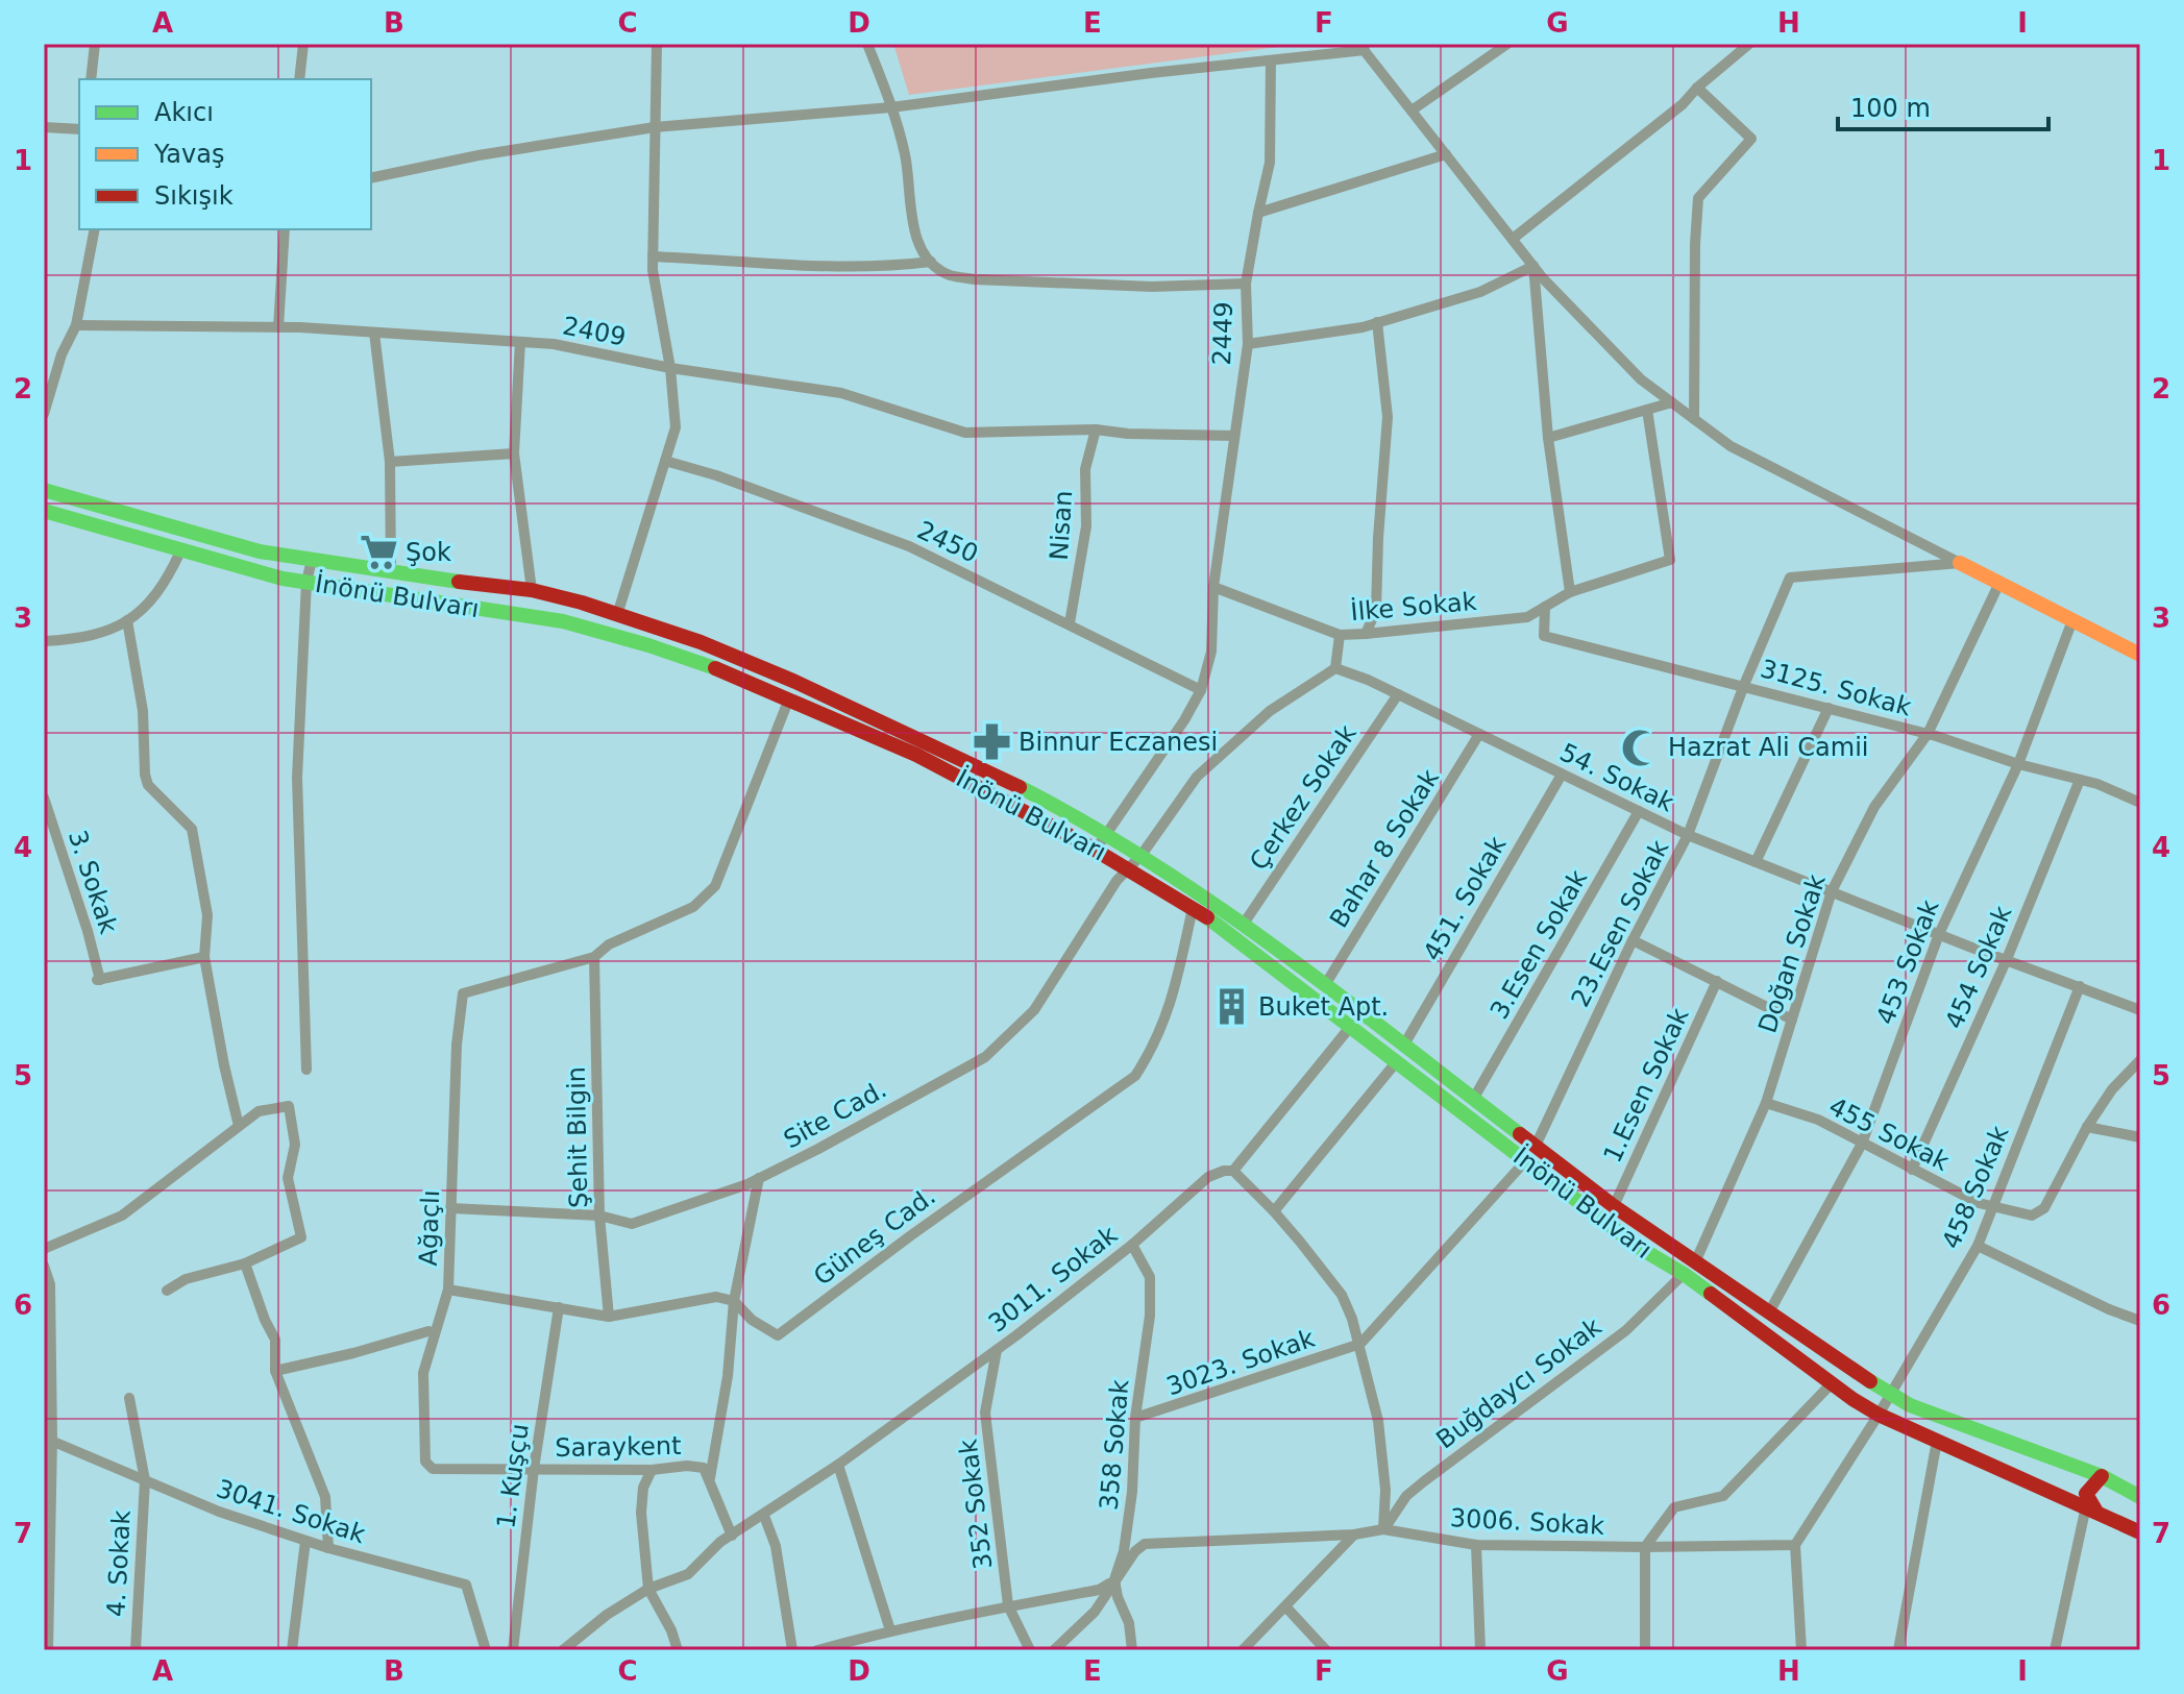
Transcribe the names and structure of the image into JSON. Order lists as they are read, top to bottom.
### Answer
{
  "streets": {
    "main road": ["İnönü Bulvarı"],
    "street": [
      "2409",
      "2449",
      "Nisan",
      "2450",
      "İlke Sokak",
      "3125. Sokak",
      "54. Sokak",
      "Çerkez Sokak",
      "Bahar 8 Sokak",
      "3. Sokak",
      "451. Sokak",
      "23.Esen Sokak",
      "3.Esen Sokak",
      "Doğan Sokak",
      "453 Sokak",
      "454 Sokak",
      "1.Esen Sokak",
      "Site Cad.",
      "455 Sokak",
      "Şehit Bilgin",
      "458 Sokak",
      "Ağaçlı",
      "Güneş Cad.",
      "3011. Sokak",
      "3023. Sokak",
      "Buğdaycı Sokak",
      "358 Sokak",
      "Saraykent",
      "1. Kuşçu",
      "352 Sokak",
      "3041. Sokak",
      "3006. Sokak",
      "4. Sokak"
    ]
  },
  "crossings": [
    ["2409", "2449"],
    ["2409", "Nisan"],
    ["2449", "2450"],
    ["2449", "İnönü Bulvarı"],
    ["2449", "İlke Sokak"],
    ["Nisan", "2450"],
    ["İnönü Bulvarı", "Çerkez Sokak"],
    ["İnönü Bulvarı", "Bahar 8 Sokak"],
    ["İnönü Bulvarı", "451. Sokak"],
    ["İnönü Bulvarı", "23.Esen Sokak"],
    ["İnönü Bulvarı", "3.Esen Sokak"],
    ["İnönü Bulvarı", "Doğan Sokak"],
    ["İnönü Bulvarı", "1.Esen Sokak"],
    ["İnönü Bulvarı", "Site Cad."],
    ["İnönü Bulvarı", "458 Sokak"],
    ["İnönü Bulvarı", "Güneş Cad."],
    ["İnönü Bulvarı", "Buğdaycı Sokak"],
    ["İlke Sokak", "3125. Sokak"],
    ["3125. Sokak", "23.Esen Sokak"],
    ["3125. Sokak", "Doğan Sokak"],
    ["3125. Sokak", "453 Sokak"],
    ["3125. Sokak", "454 Sokak"],
    ["54. Sokak", "Çerkez Sokak"],
    ["54. Sokak", "Bahar 8 Sokak"],
    ["54. Sokak", "451. Sokak"],
    ["54. Sokak", "23.Esen Sokak"],
    ["54. Sokak", "3.Esen Sokak"],
    ["54. Sokak", "Doğan Sokak"],
    ["54. Sokak", "453 Sokak"],
    ["54. Sokak", "454 Sokak"],
    ["54. Sokak", "458 Sokak"],
    ["Doğan Sokak", "455 Sokak"],
    ["Doğan Sokak", "Buğdaycı Sokak"],
    ["453 Sokak", "455 Sokak"],
    ["454 Sokak", "455 Sokak"],
    ["Site Cad.", "Şehit Bilgin"],
    ["Site Cad.", "Ağaçlı"],
    ["455 Sokak", "458 Sokak"],
    ["Şehit Bilgin", "Ağaçlı"],
    ["Ağaçlı", "Saraykent"],
    ["3011. Sokak", "358 Sokak"],
    ["3011. Sokak", "352 Sokak"],
    ["3023. Sokak", "358 Sokak"],
    ["Buğdaycı Sokak", "3006. Sokak"],
    ["358 Sokak", "3006. Sokak"],
    ["Saraykent", "1. Kuşçu"],
    ["3041. Sokak", "4. Sokak"]
  ],
  "places": {
    "supermarket": ["Şok"],
    "pharmacy": ["Binnur Eczanesi"],
    "mosque": ["Hazrat Ali Camii"],
    "building": ["Buket Apt."]
  },
  "legend": ["Akıcı", "Yavaş", "Sıkışık"],
  "scale_bar": "100 m",
  "grid": {
    "columns": [
      "A",
      "B",
      "C",
      "D",
      "E",
      "F",
      "G",
      "H",
      "I"
    ],
    "rows": [
      "1",
      "2",
      "3",
      "4",
      "5",
      "6",
      "7"
    ]
  }
}
